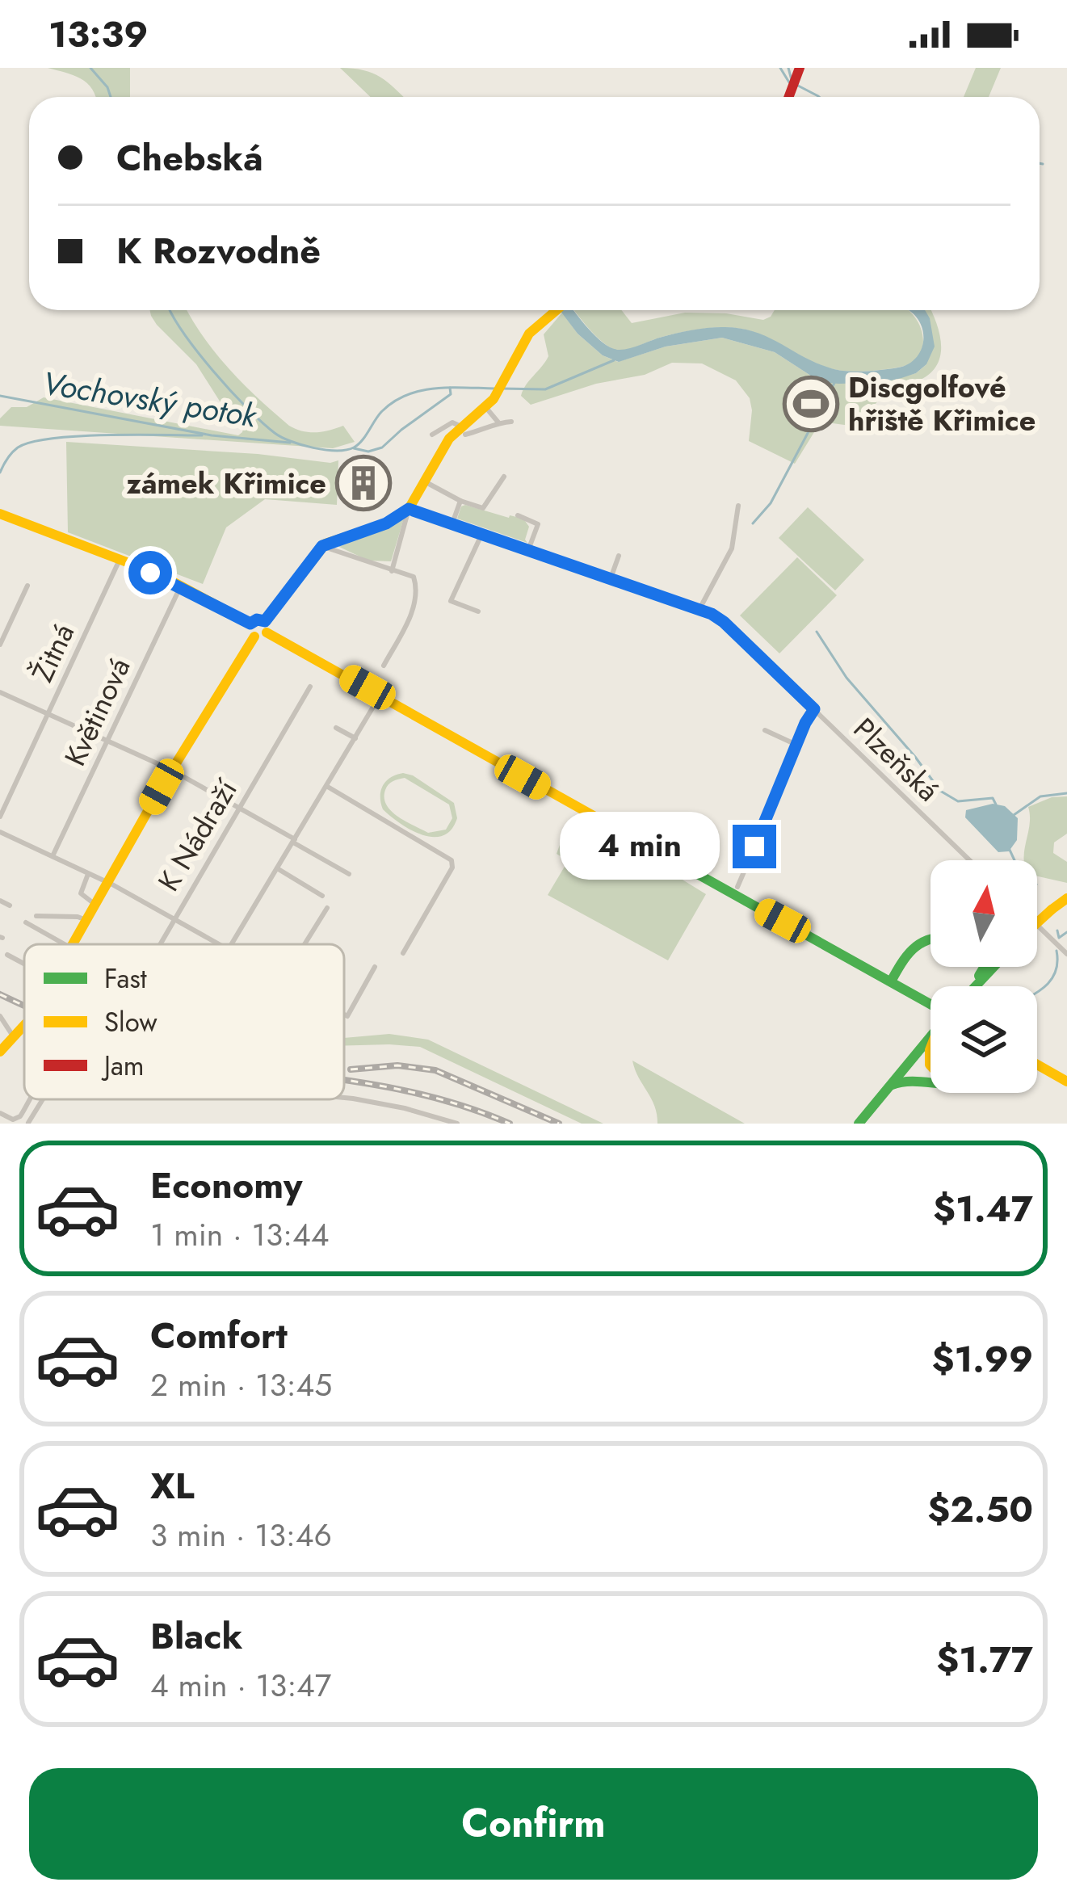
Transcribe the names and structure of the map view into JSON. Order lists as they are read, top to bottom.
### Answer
{
  "streets": {
    "street": [
      "Žitná",
      "Květinová",
      "Plzeňská",
      "K Nádraží"
    ]
  },
  "water": ["Vochovský potok"],
  "places": {
    "sports": ["Discgolfové hřiště Křimice"],
    "building": ["zámek Křimice"]
  },
  "legend": ["Fast", "Slow", "Jam"],
  "north": "top",
  "page": {
    "status": "13:39",
    "banner": ["Chebská", "K Rozvodně"],
    "bubble": "4 min",
    "list": [
      {
        "name": "Economy",
        "note": "1 min · 13:44",
        "value": "$1.47"
      },
      {
        "name": "Comfort",
        "note": "2 min · 13:45",
        "value": "$1.99"
      },
      {
        "name": "XL",
        "note": "3 min · 13:46",
        "value": "$2.50"
      },
      {
        "name": "Black",
        "note": "4 min · 13:47",
        "value": "$1.77"
      }
    ],
    "buttons": "Confirm"
  }
}
